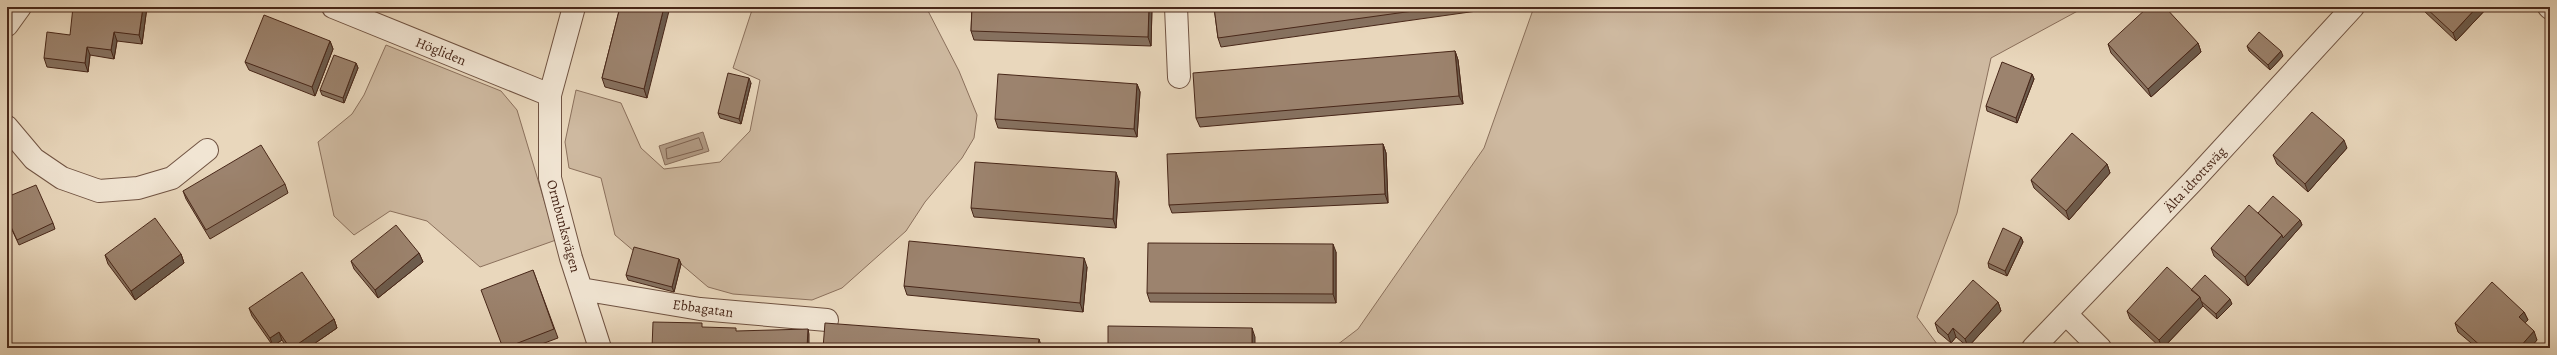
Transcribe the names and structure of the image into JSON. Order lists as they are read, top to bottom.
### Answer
{
  "streets": {
    "street": [
      "Högliden",
      "Älta idrottsväg",
      "Ormbunksvägen",
      "Ebbagatan"
    ]
  },
  "crossings": [
    ["Högliden", "Ormbunksvägen"],
    ["Ormbunksvägen", "Ebbagatan"]
  ]
}
